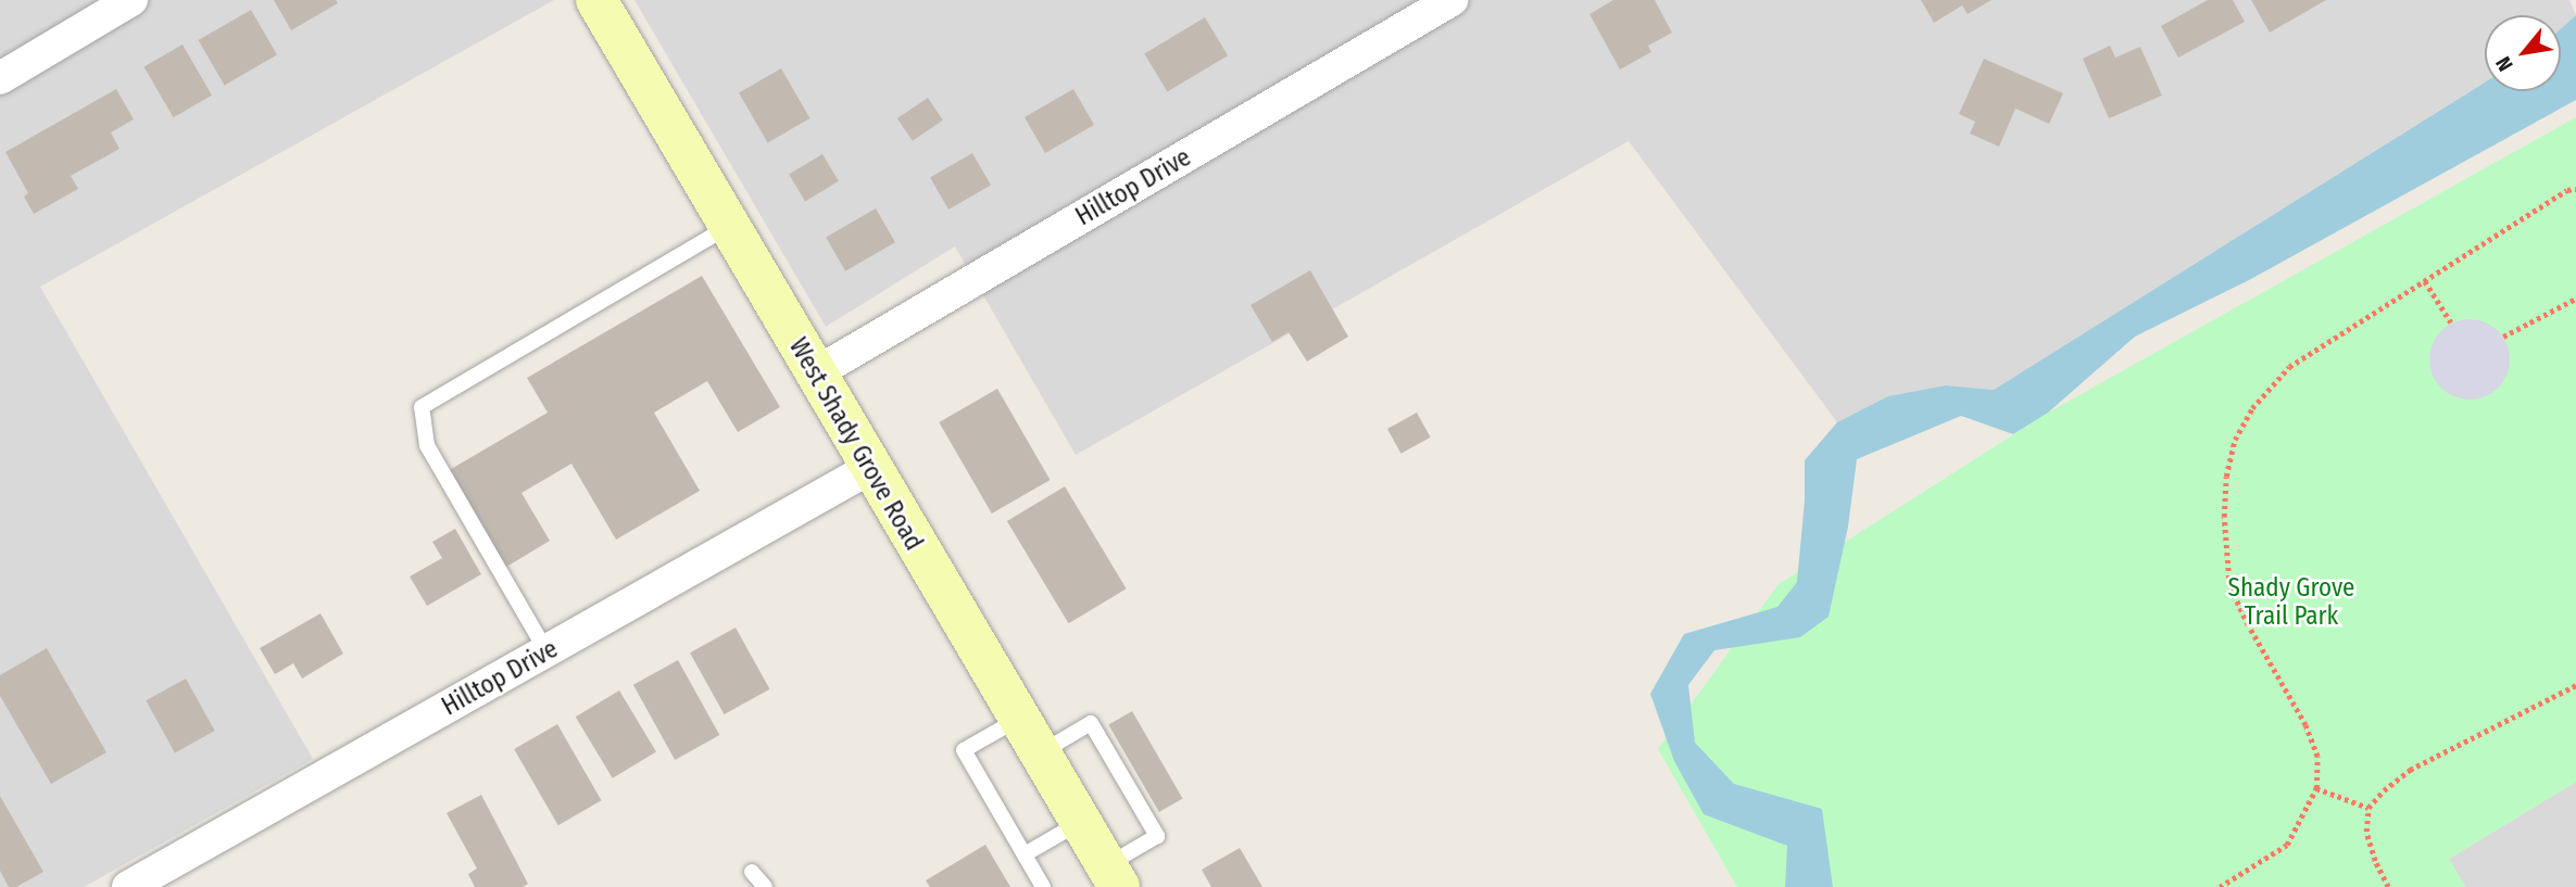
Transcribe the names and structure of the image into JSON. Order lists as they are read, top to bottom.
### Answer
{
  "streets": {
    "main road": ["West Shady Grove Road"],
    "street": ["Hilltop Drive"]
  },
  "crossings": [
    ["Hilltop Drive", "West Shady Grove Road"]
  ],
  "parks": ["Shady Grove Trail Park"],
  "north": "bottom left"
}
